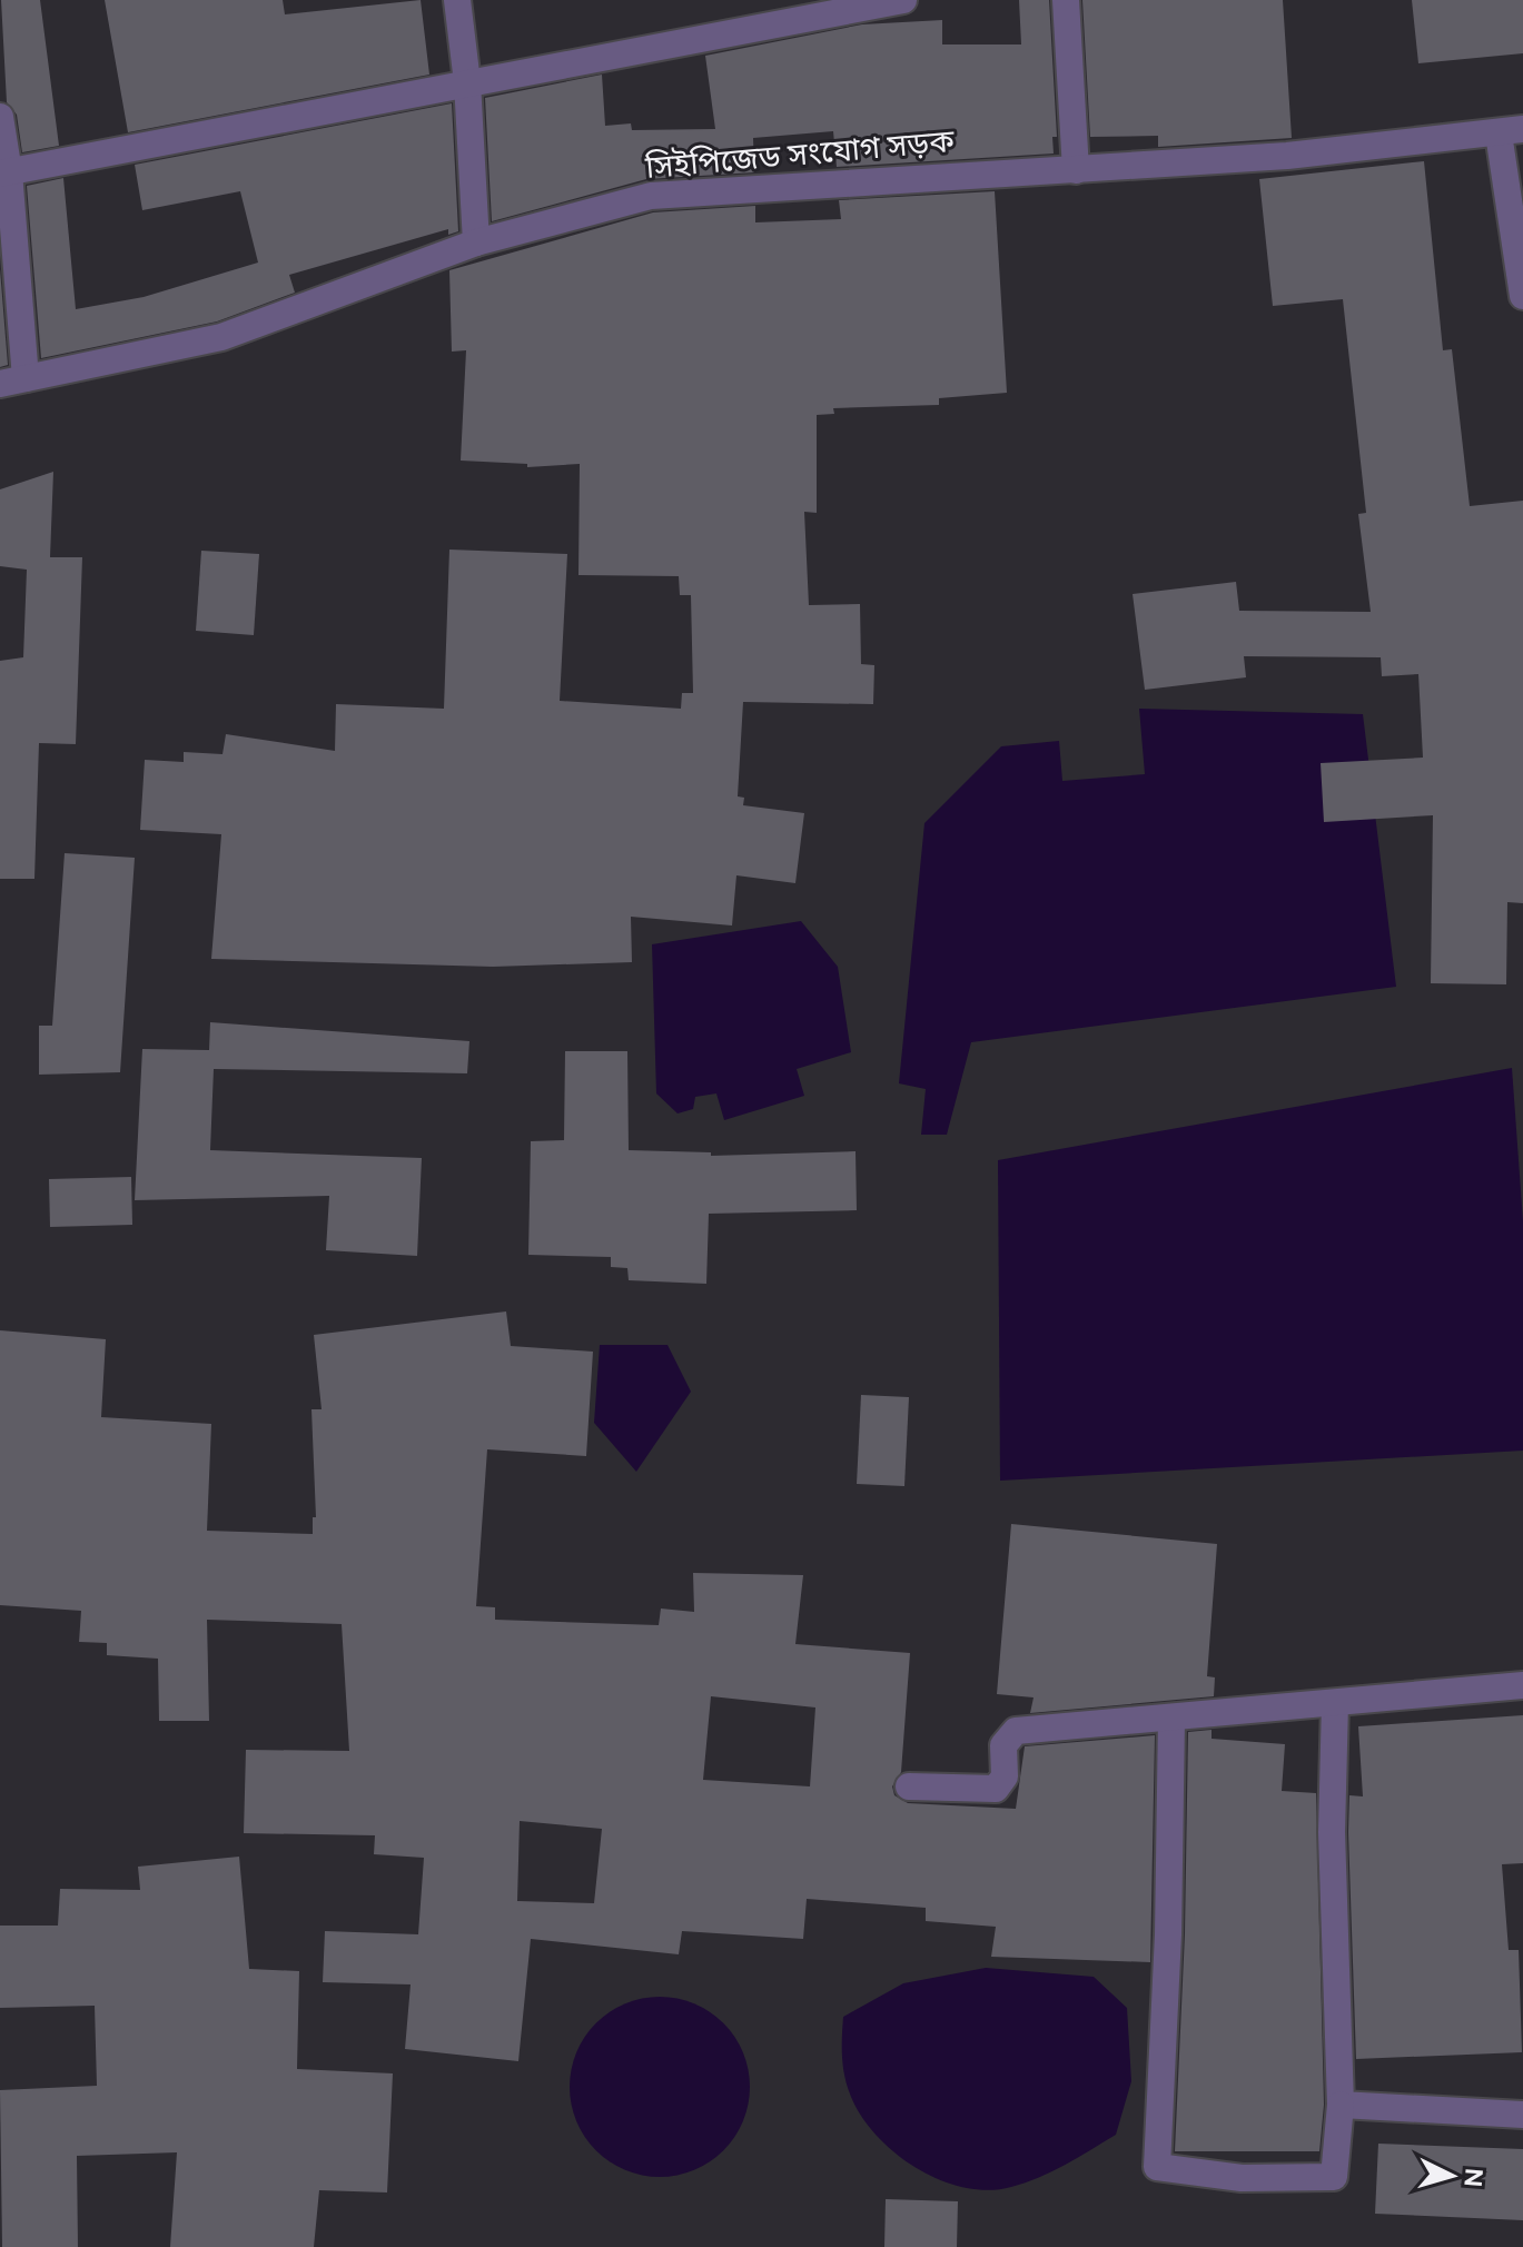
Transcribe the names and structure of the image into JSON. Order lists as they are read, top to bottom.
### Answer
{
  "streets": {
    "street": ["সিইপিজেড সংযোগ সড়ক"]
  },
  "north": "right"
}
